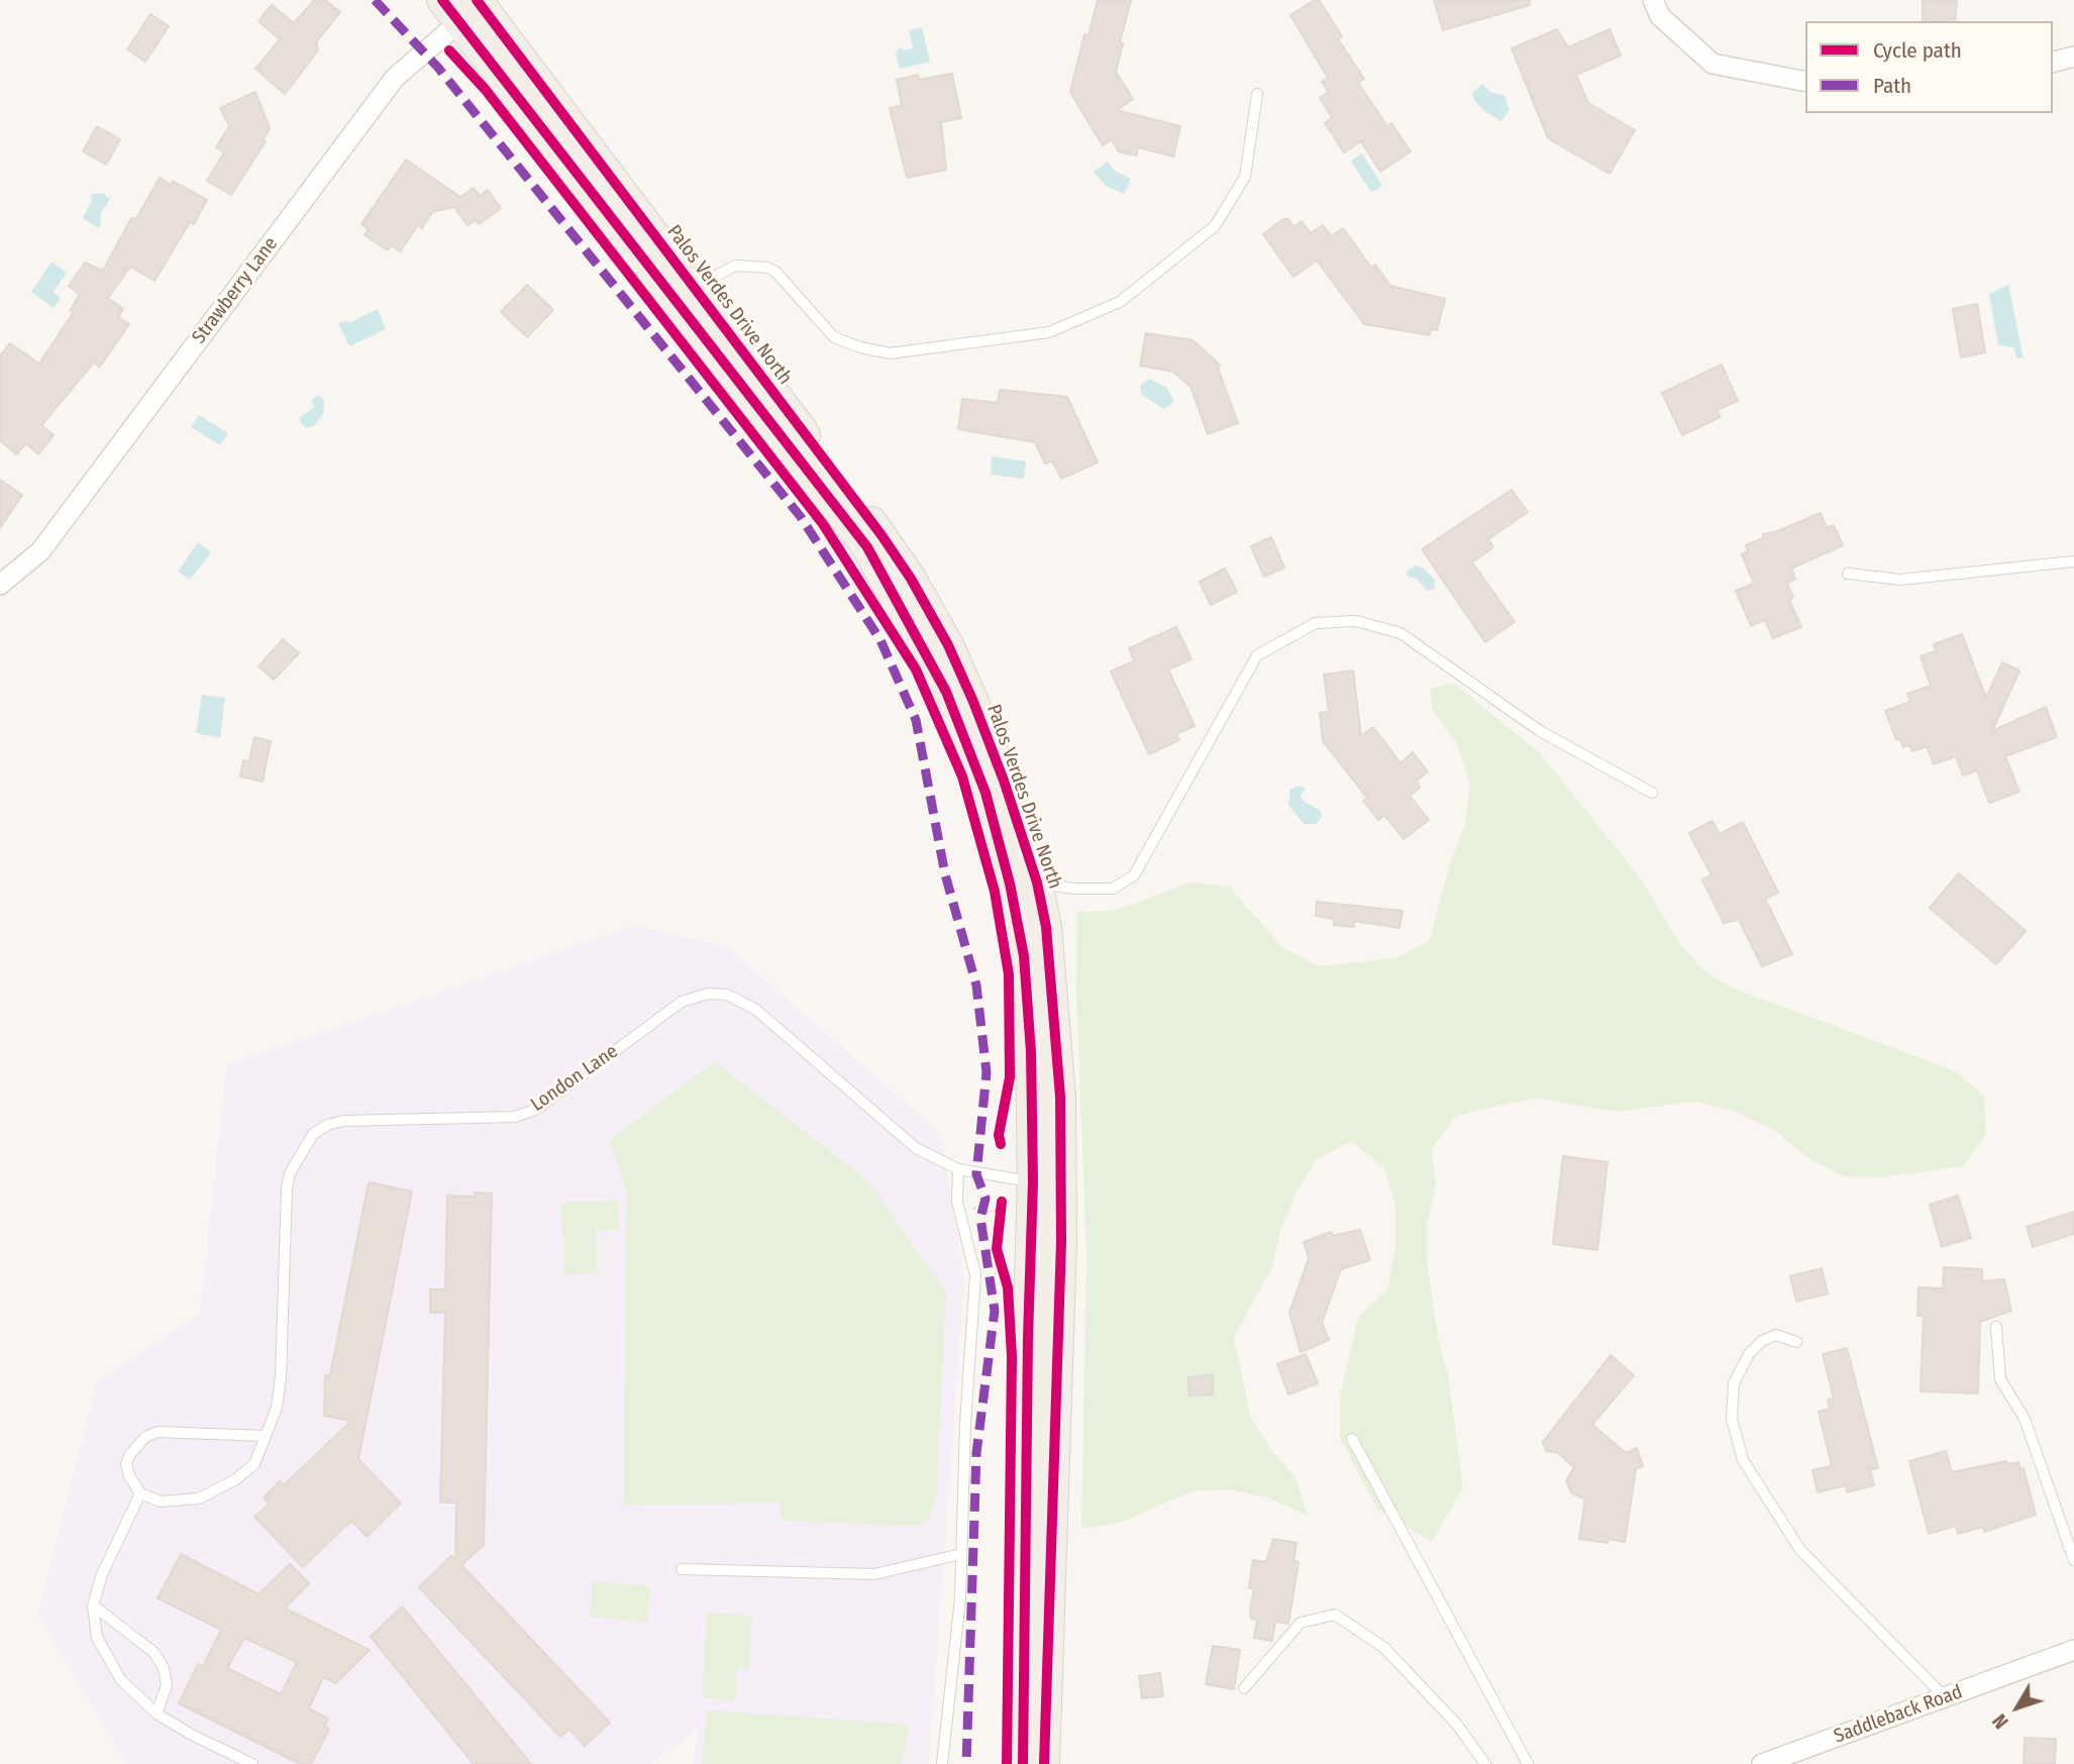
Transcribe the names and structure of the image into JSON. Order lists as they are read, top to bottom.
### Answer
{
  "streets": {
    "main road": ["Palos Verdes Drive North"],
    "street": ["Strawberry Lane", "Saddleback Road"],
    "lane": ["London Lane"]
  },
  "crossings": [
    ["Strawberry Lane", "Palos Verdes Drive North"],
    ["Palos Verdes Drive North", "London Lane"]
  ],
  "legend": ["Cycle path", "Path"],
  "north": "bottom left"
}
